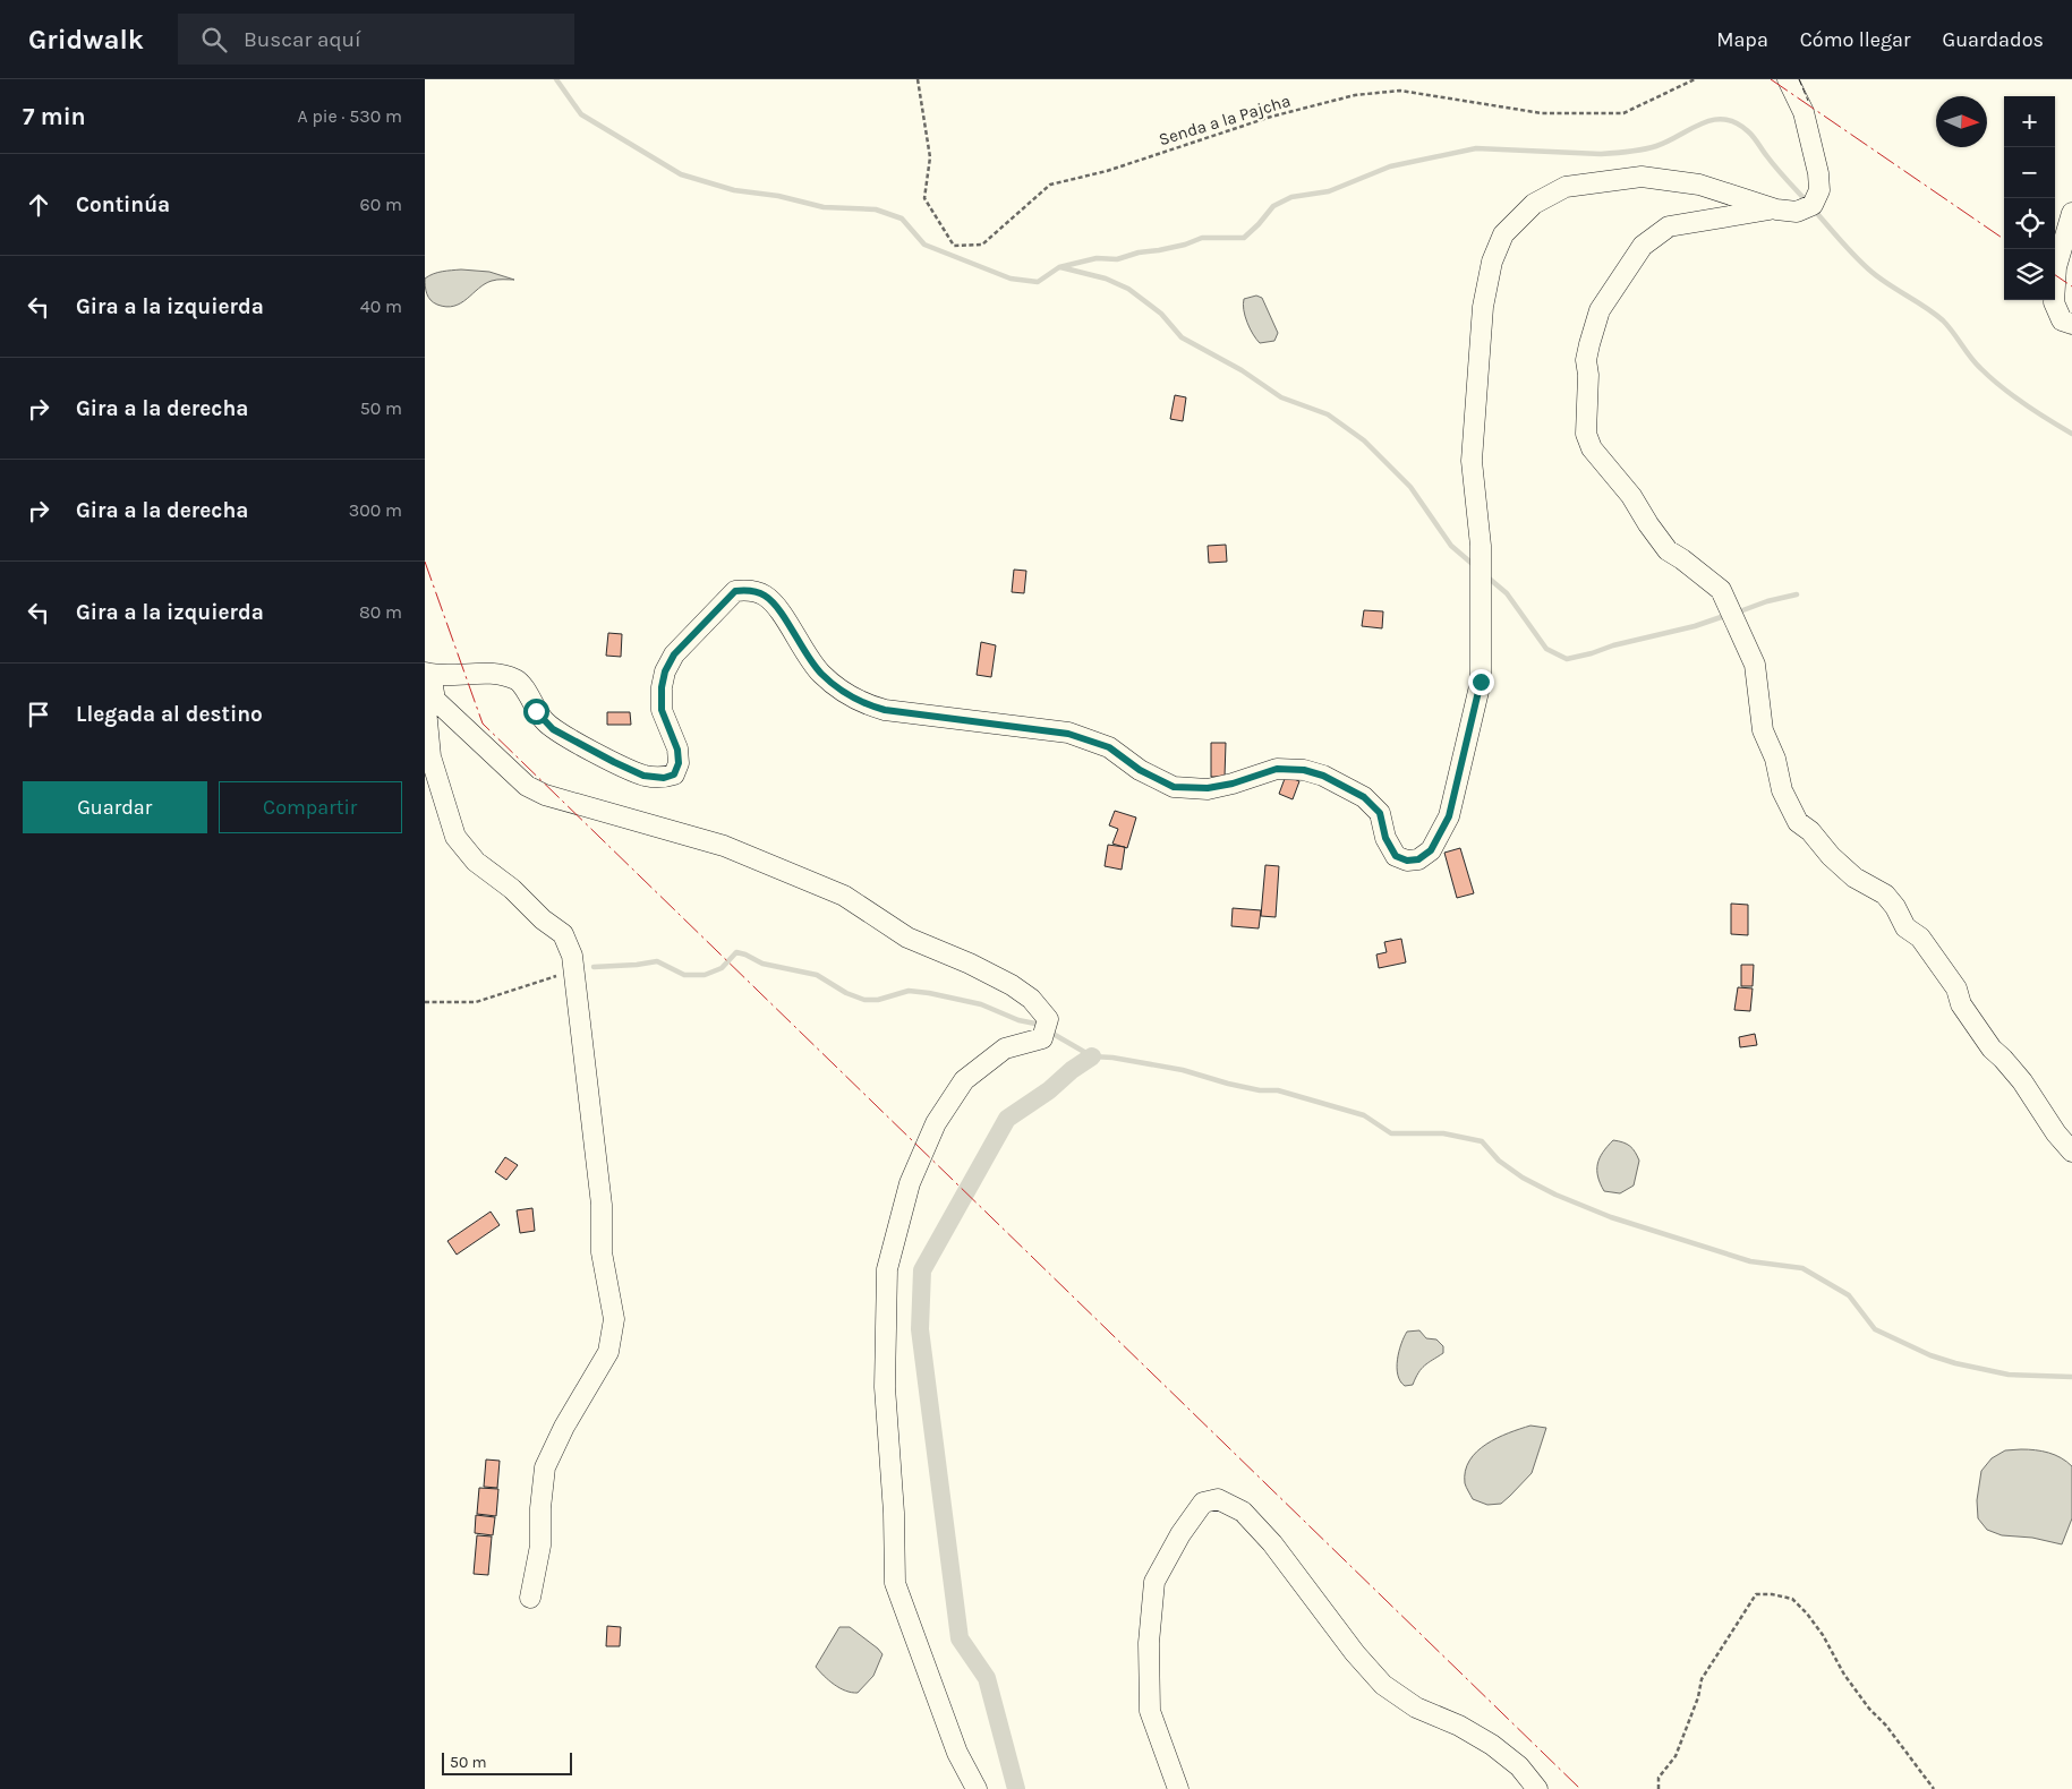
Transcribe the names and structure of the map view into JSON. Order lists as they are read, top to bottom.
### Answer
{
  "streets": {
    "path": ["Senda a la Pajcha"]
  },
  "scale_bar": "50 m",
  "north": "right",
  "page": {
    "header": "Gridwalk",
    "search": "Buscar aquí",
    "nav": ["Mapa", "Cómo llegar", "Guardados"],
    "heading": ["7 min", "A pie · 530 m"],
    "map_buttons": ["+", "−"],
    "list": [
      ["Continúa", "60 m"],
      ["Gira a la izquierda", "40 m"],
      ["Gira a la derecha", "50 m"],
      ["Gira a la derecha", "300 m"],
      ["Gira a la izquierda", "80 m"],
      "Llegada al destino"
    ],
    "buttons": ["Guardar", "Compartir"],
    "scale": "50 m"
  }
}
